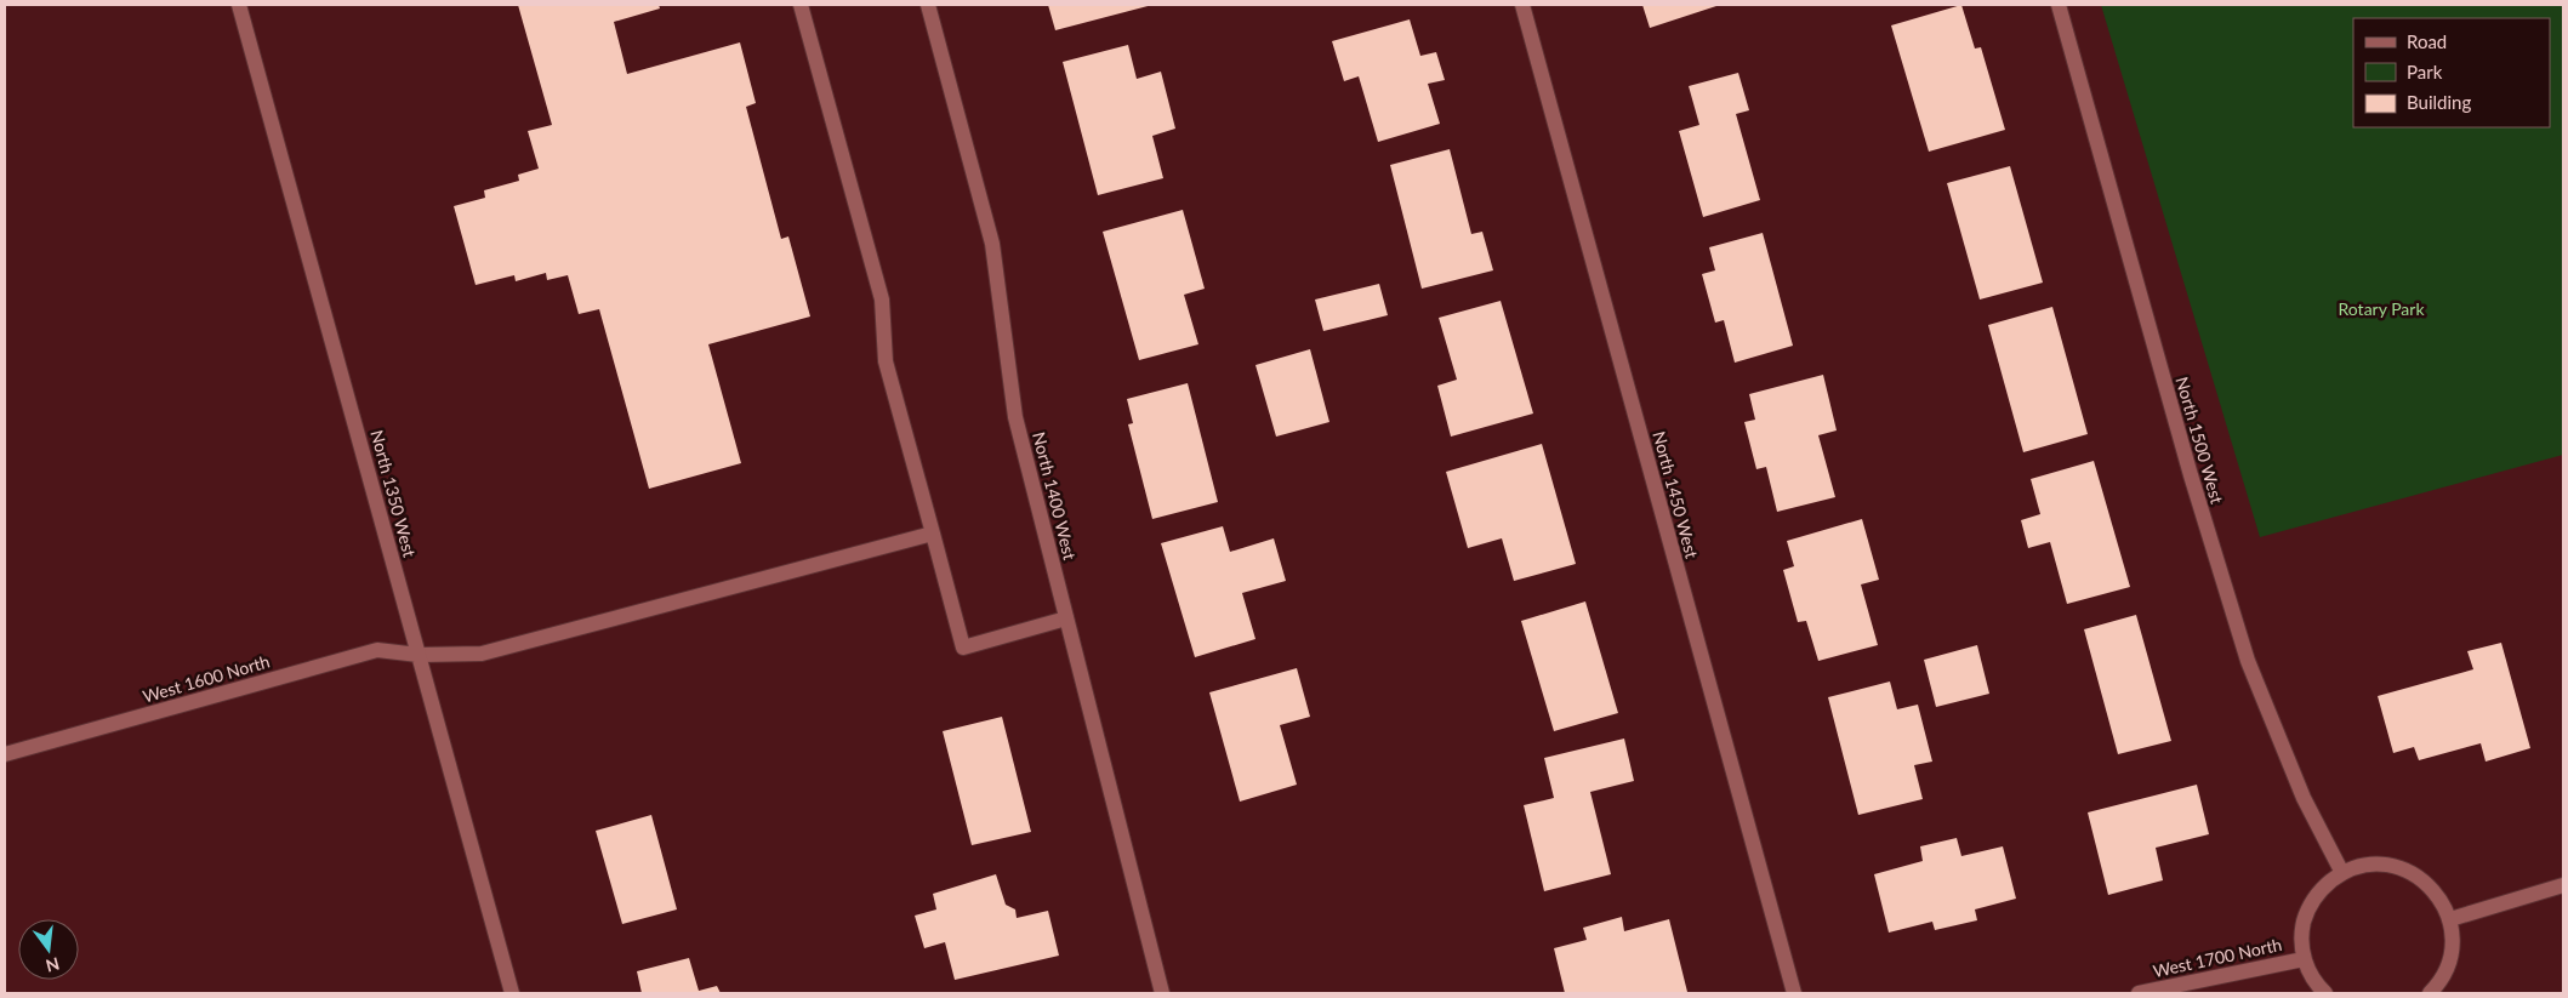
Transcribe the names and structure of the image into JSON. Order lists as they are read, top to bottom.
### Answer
{
  "streets": {
    "street": [
      "North 1500 West",
      "North 1350 West",
      "North 1450 West",
      "North 1400 West",
      "West 1600 North",
      "West 1700 North"
    ]
  },
  "crossings": [
    ["North 1350 West", "West 1600 North"]
  ],
  "parks": ["Rotary Park"],
  "legend": ["Road", "Park", "Building"],
  "north": "bottom"
}
